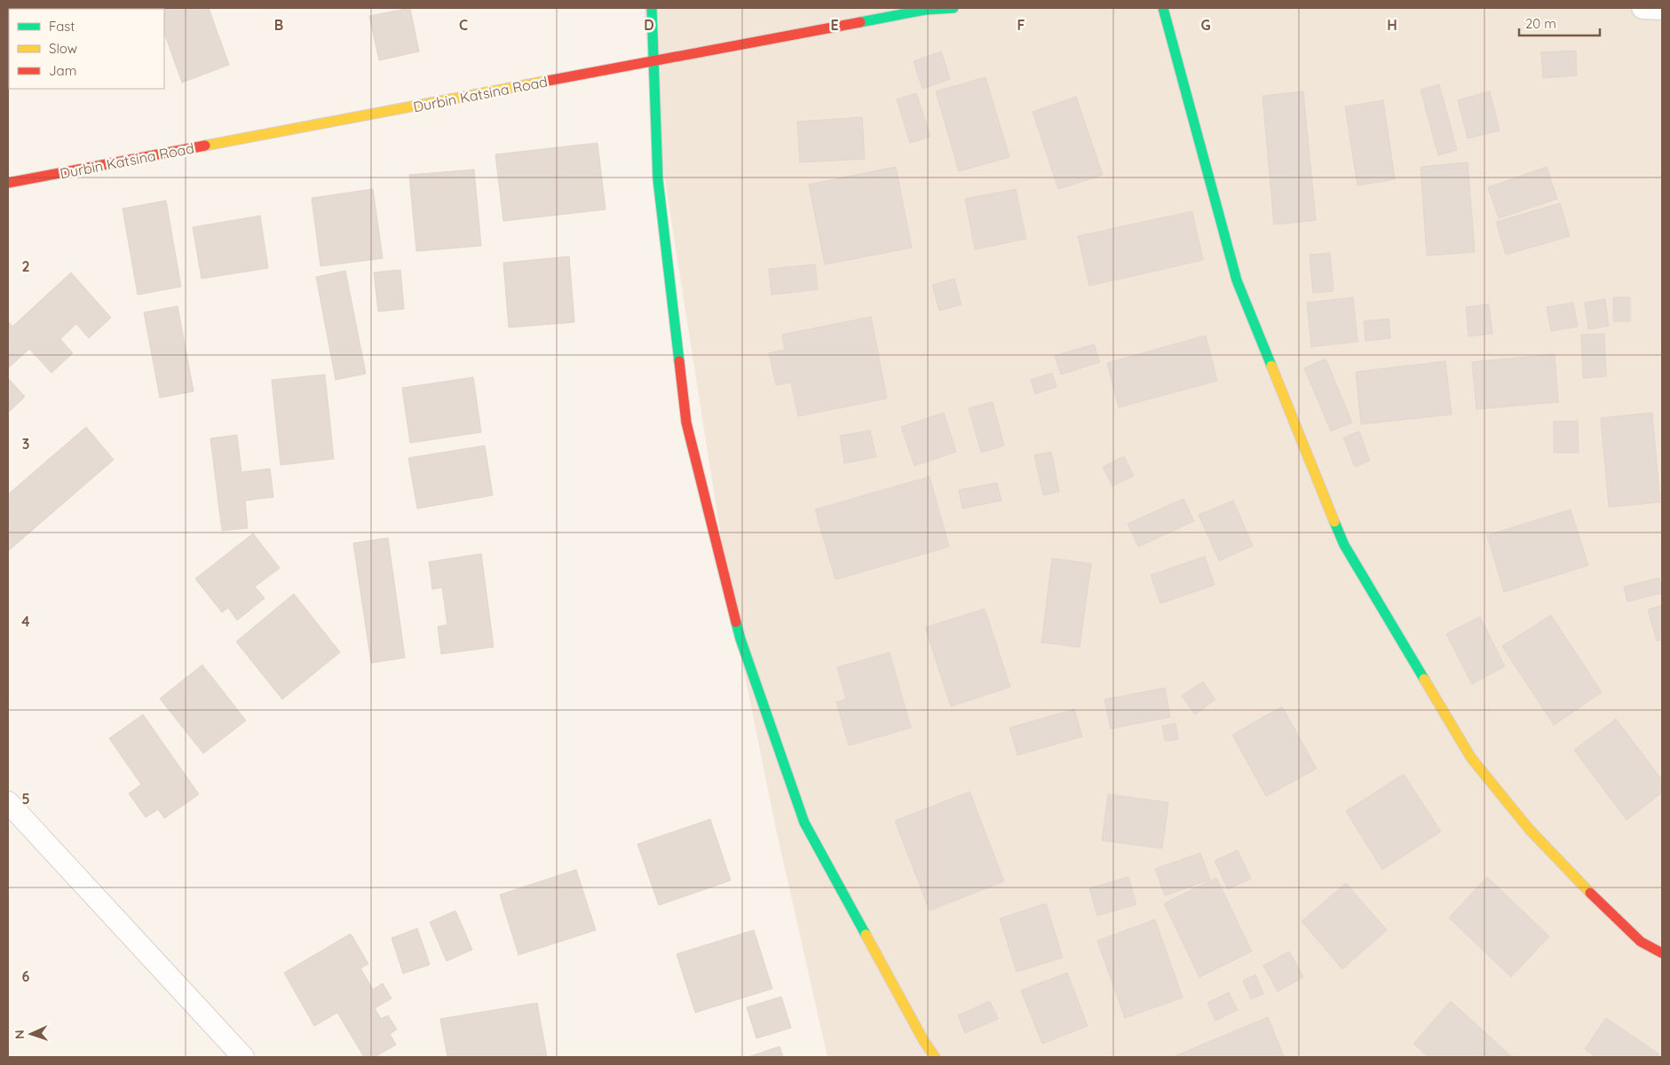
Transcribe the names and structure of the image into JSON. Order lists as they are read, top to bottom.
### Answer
{
  "streets": {
    "street": ["Durbin Katsina Road"]
  },
  "legend": ["Fast", "Slow", "Jam"],
  "scale_bar": "20 m",
  "north": "left",
  "grid": {
    "columns": [
      "B",
      "C",
      "D",
      "E",
      "F",
      "G",
      "H"
    ],
    "rows": [
      "2",
      "3",
      "4",
      "5",
      "6"
    ]
  }
}
